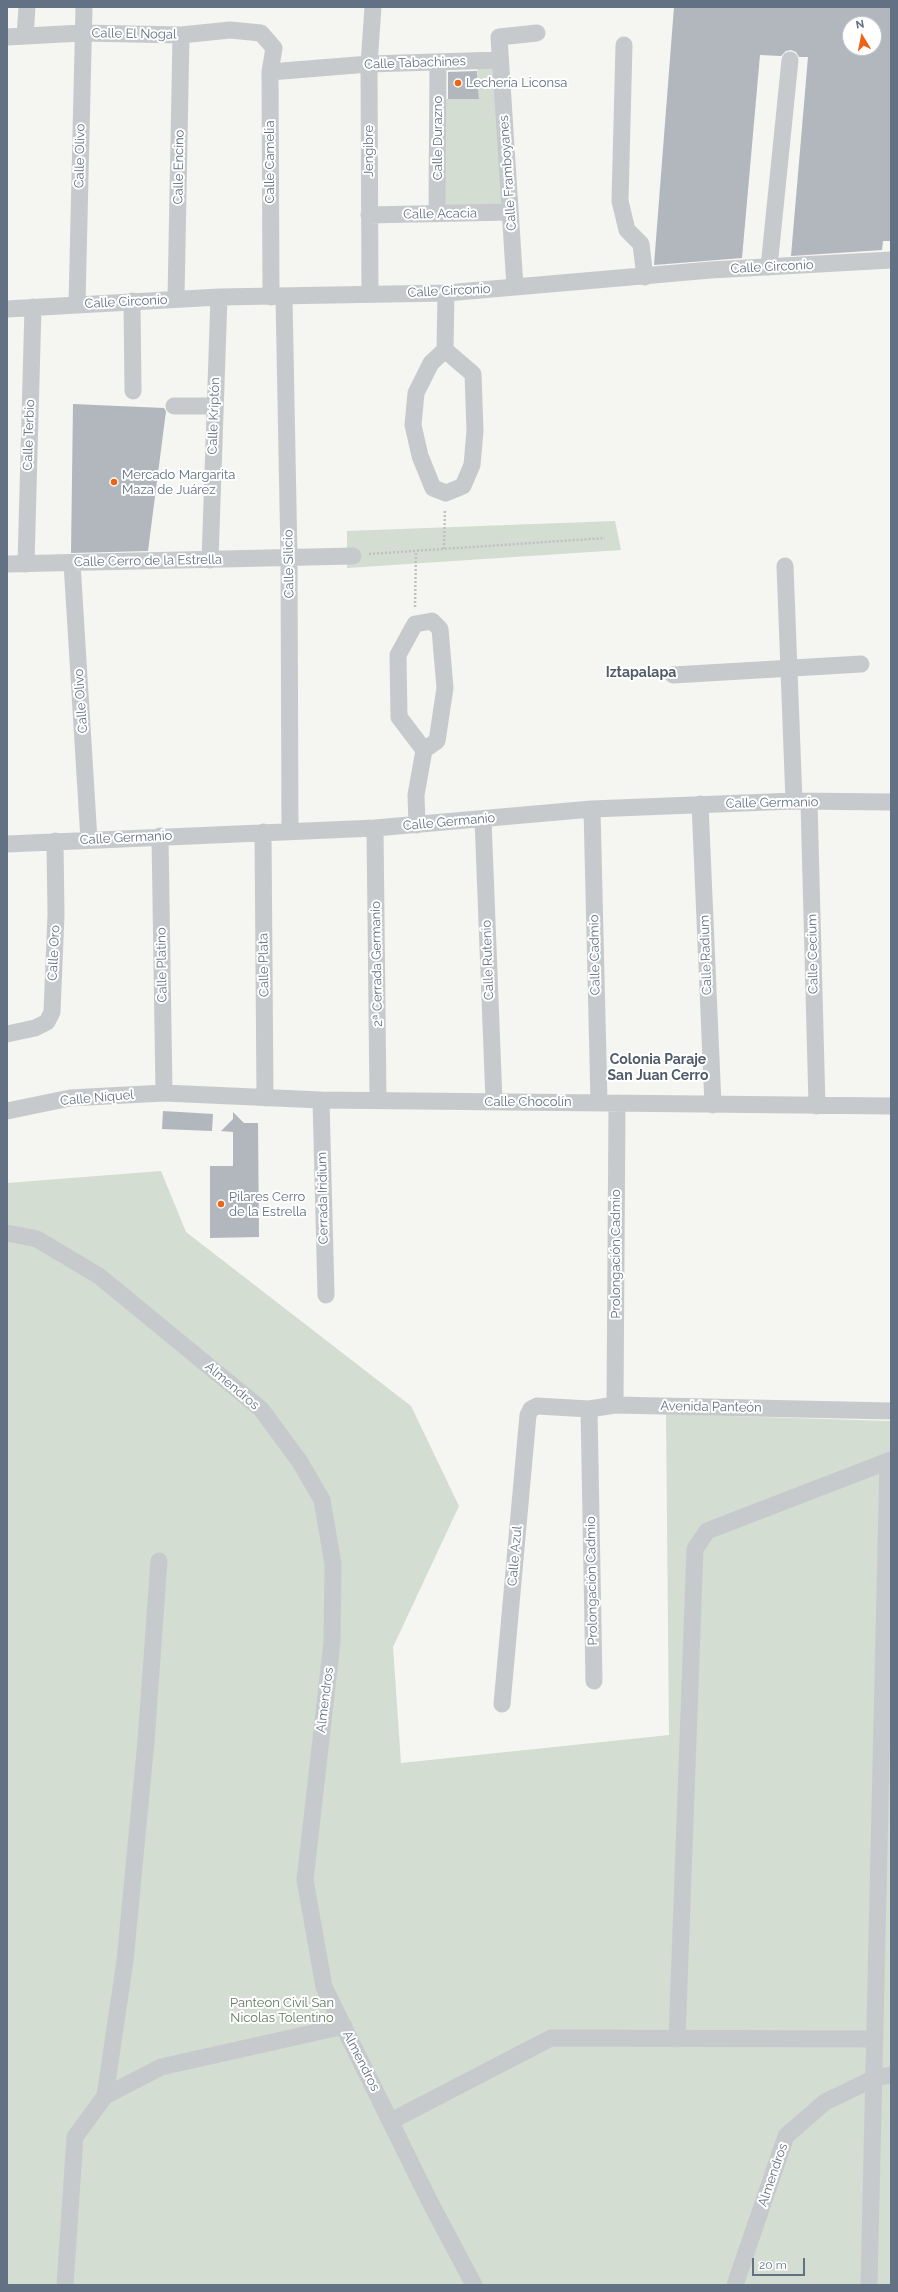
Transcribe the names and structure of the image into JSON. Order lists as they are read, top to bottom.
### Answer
{
  "streets": {
    "street": [
      "Calle El Nogal",
      "Calle Tabachines",
      "Calle Durazno",
      "Jengibre",
      "Calle Olivo",
      "Calle Camelia",
      "Calle Encino",
      "Calle Framboyanes",
      "Calle Acacia",
      "Calle Circonio",
      "Calle Kriptón",
      "Calle Terbio",
      "Calle Cerro de la Estrella",
      "Calle Silicio",
      "Calle Germanio",
      "Calle Oro",
      "Calle Cecium",
      "Calle Cadmio",
      "Calle Radium",
      "Calle Rutenio",
      "2ª Cerrada Germanio",
      "Calle Platino",
      "Calle Plata",
      "Calle Níquel",
      "Calle Chocolín",
      "Cerrada Iridium",
      "Prolongación Cadmio",
      "Almendros",
      "Avenida Panteón",
      "Calle Azul"
    ]
  },
  "crossings": [
    ["Calle El Nogal", "Calle Olivo"],
    ["Calle El Nogal", "Calle Camelia"],
    ["Calle El Nogal", "Calle Encino"],
    ["Calle Tabachines", "Calle Durazno"],
    ["Calle Tabachines", "Jengibre"],
    ["Calle Tabachines", "Calle Camelia"],
    ["Calle Tabachines", "Calle Framboyanes"],
    ["Calle Durazno", "Calle Acacia"],
    ["Jengibre", "Calle Acacia"],
    ["Jengibre", "Calle Circonio"],
    ["Calle Olivo", "Calle Circonio"],
    ["Calle Olivo", "Calle Cerro de la Estrella"],
    ["Calle Olivo", "Calle Germanio"],
    ["Calle Camelia", "Calle Circonio"],
    ["Calle Camelia", "Calle Silicio"],
    ["Calle Encino", "Calle Circonio"],
    ["Calle Framboyanes", "Calle Acacia"],
    ["Calle Framboyanes", "Calle Circonio"],
    ["Calle Circonio", "Calle Kriptón"],
    ["Calle Circonio", "Calle Terbio"],
    ["Calle Circonio", "Calle Silicio"],
    ["Calle Kriptón", "Calle Cerro de la Estrella"],
    ["Calle Terbio", "Calle Cerro de la Estrella"],
    ["Calle Cerro de la Estrella", "Calle Silicio"],
    ["Calle Silicio", "Calle Germanio"],
    ["Calle Germanio", "Calle Oro"],
    ["Calle Germanio", "Calle Cecium"],
    ["Calle Germanio", "Calle Cadmio"],
    ["Calle Germanio", "Calle Radium"],
    ["Calle Germanio", "Calle Rutenio"],
    ["Calle Germanio", "2ª Cerrada Germanio"],
    ["Calle Germanio", "Calle Platino"],
    ["Calle Germanio", "Calle Plata"],
    ["Calle Cecium", "Calle Chocolín"],
    ["Calle Cadmio", "Calle Chocolín"],
    ["Calle Radium", "Calle Chocolín"],
    ["Calle Rutenio", "Calle Chocolín"],
    ["2ª Cerrada Germanio", "Calle Chocolín"],
    ["Calle Platino", "Calle Níquel"],
    ["Calle Platino", "Calle Chocolín"],
    ["Calle Plata", "Calle Chocolín"],
    ["Calle Níquel", "Calle Chocolín"],
    ["Calle Chocolín", "Cerrada Iridium"],
    ["Calle Chocolín", "Prolongación Cadmio"],
    ["Prolongación Cadmio", "Avenida Panteón"],
    ["Avenida Panteón", "Calle Azul"]
  ],
  "districts": ["Iztapalapa", "Colonia Paraje San Juan Cerro"],
  "parks": ["Panteon Civil San Nicolas Tolentino"],
  "places": ["Lechería Liconsa", "Mercado Margarita Maza de Juárez", "Pilares Cerro de la Estrella"],
  "scale_bar": "20 m",
  "north": "top"
}
